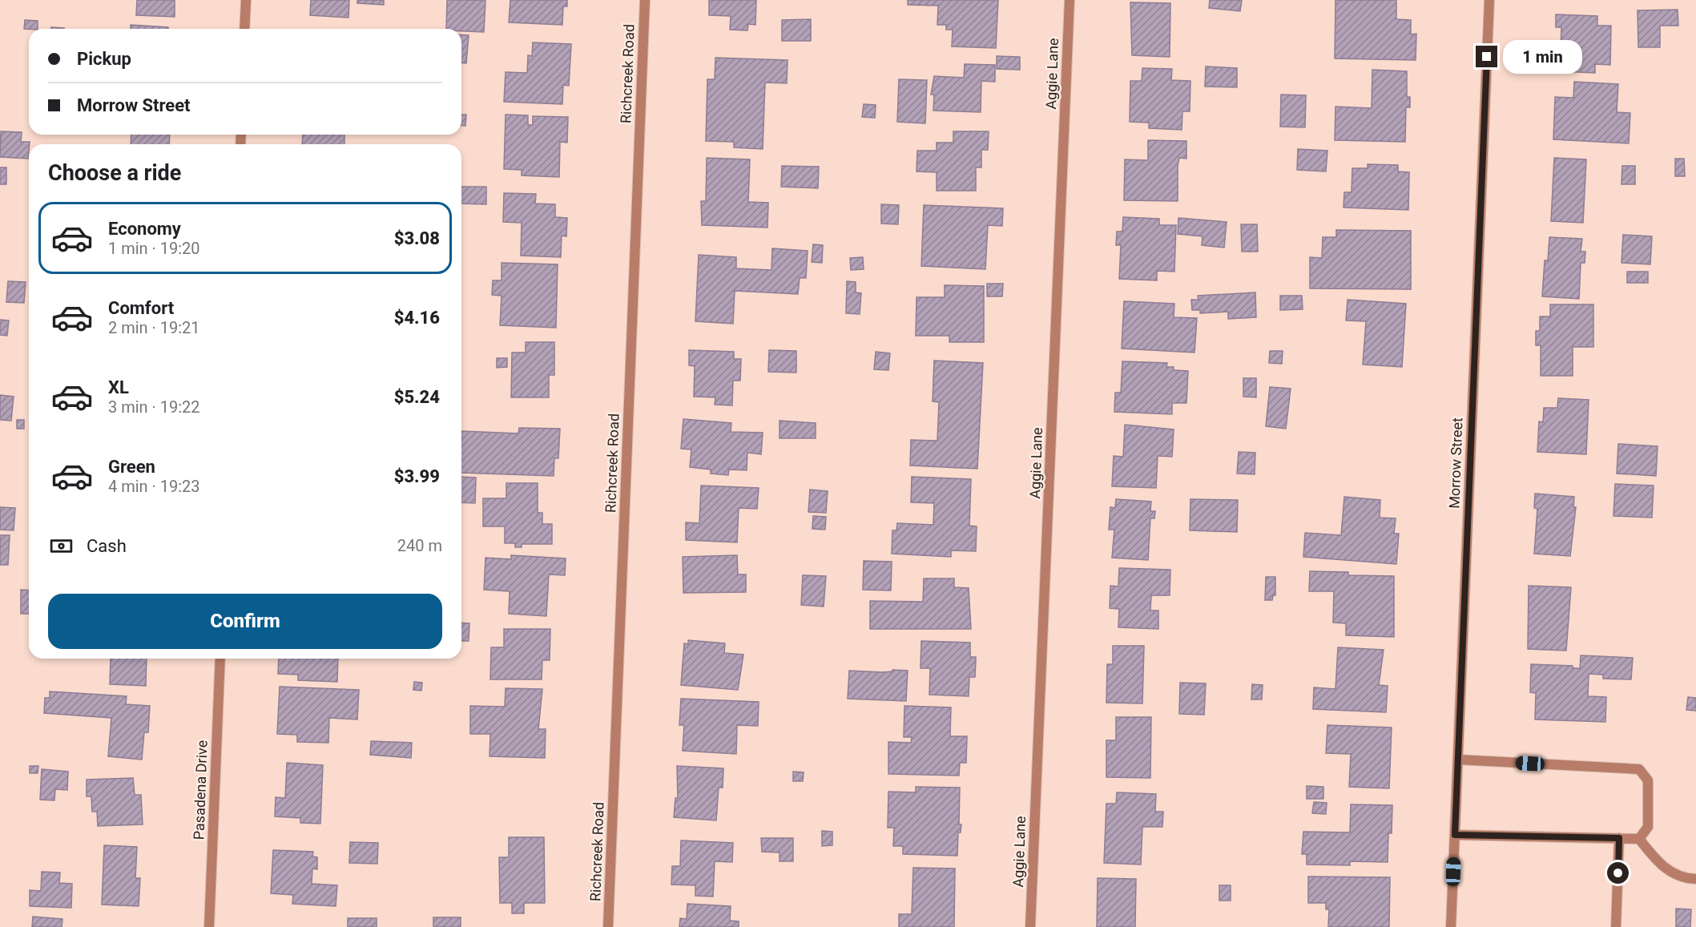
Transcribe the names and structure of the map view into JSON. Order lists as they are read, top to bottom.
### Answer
{
  "streets": {
    "street": [
      "Richcreek Road",
      "Aggie Lane",
      "Morrow Street",
      "Pasadena Drive"
    ]
  },
  "page": {
    "banner": ["Pickup", "Morrow Street"],
    "bubble": "1 min",
    "heading": "Choose a ride",
    "list": [
      {
        "name": "Economy",
        "note": "1 min · 19:20",
        "value": "$3.08"
      },
      {
        "name": "Comfort",
        "note": "2 min · 19:21",
        "value": "$4.16"
      },
      {
        "name": "XL",
        "note": "3 min · 19:22",
        "value": "$5.24"
      },
      {
        "name": "Green",
        "note": "4 min · 19:23",
        "value": "$3.99"
      }
    ],
    "pay": ["Cash", "240 m"],
    "buttons": "Confirm"
  }
}
